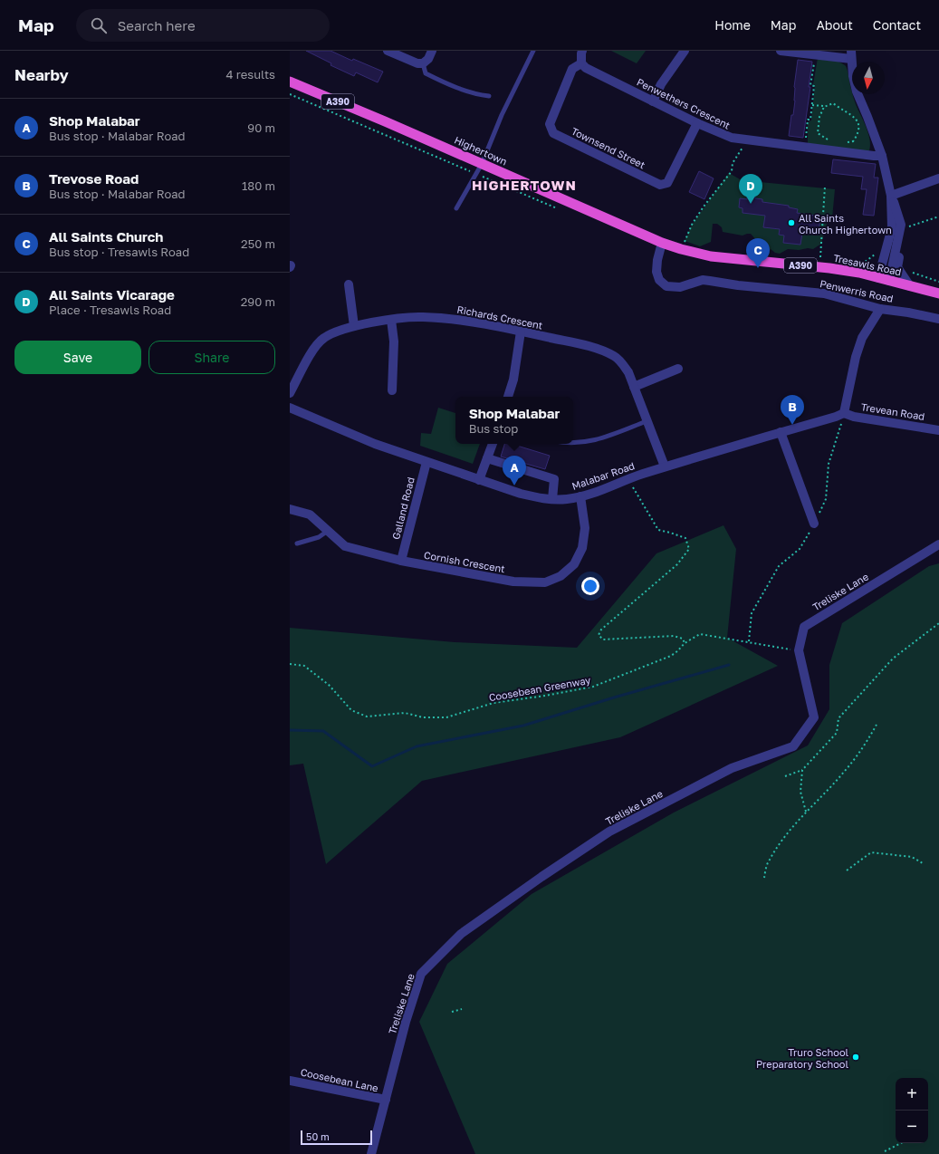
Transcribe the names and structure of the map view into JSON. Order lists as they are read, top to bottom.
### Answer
{
  "streets": {
    "highway": ["A390", "Highertown", "Tresawls Road"],
    "street": [
      "Penwethers Crescent",
      "Townsend Street",
      "Penwerris Road",
      "Richards Crescent",
      "Trevean Road",
      "Malabar Road",
      "Galland Road",
      "Cornish Crescent",
      "Treliske Lane",
      "Coosebean Lane"
    ],
    "path": ["Coosebean Greenway"]
  },
  "crossings": [
    ["Penwethers Crescent", "Townsend Street"],
    ["Highertown", "Tresawls Road"],
    ["Highertown", "Penwerris Road"],
    ["Tresawls Road", "Penwerris Road"],
    ["Richards Crescent", "Malabar Road"],
    ["Trevean Road", "Malabar Road"],
    ["Malabar Road", "Galland Road"],
    ["Malabar Road", "Cornish Crescent"],
    ["Galland Road", "Cornish Crescent"],
    ["Treliske Lane", "Coosebean Greenway"],
    ["Treliske Lane", "Coosebean Lane"]
  ],
  "districts": ["HIGHERTOWN"],
  "places": ["All Saints Church Highertown", "Truro School Preparatory School"],
  "scale_bar": "50 m",
  "north": "bottom",
  "page": {
    "header": "Map",
    "search": "Search here",
    "nav": [
      "Home",
      "Map",
      "About",
      "Contact"
    ],
    "heading": ["Nearby", "4 results"],
    "list": [
      {
        "mark": "A",
        "name": "Shop Malabar",
        "note": "Bus stop · Malabar Road",
        "value": "90 m"
      },
      {
        "mark": "B",
        "name": "Trevose Road",
        "note": "Bus stop · Malabar Road",
        "value": "180 m"
      },
      {
        "mark": "C",
        "name": "All Saints Church",
        "note": "Bus stop · Tresawls Road",
        "value": "250 m"
      },
      {
        "mark": "D",
        "name": "All Saints Vicarage",
        "note": "Place · Tresawls Road",
        "value": "290 m"
      }
    ],
    "pins": [
      "D",
      "C",
      "B",
      "A"
    ],
    "buttons": ["Save", "Share"],
    "popup": ["Shop Malabar", "Bus stop"],
    "map_buttons": ["+", "−"],
    "scale": "50 m"
  }
}
